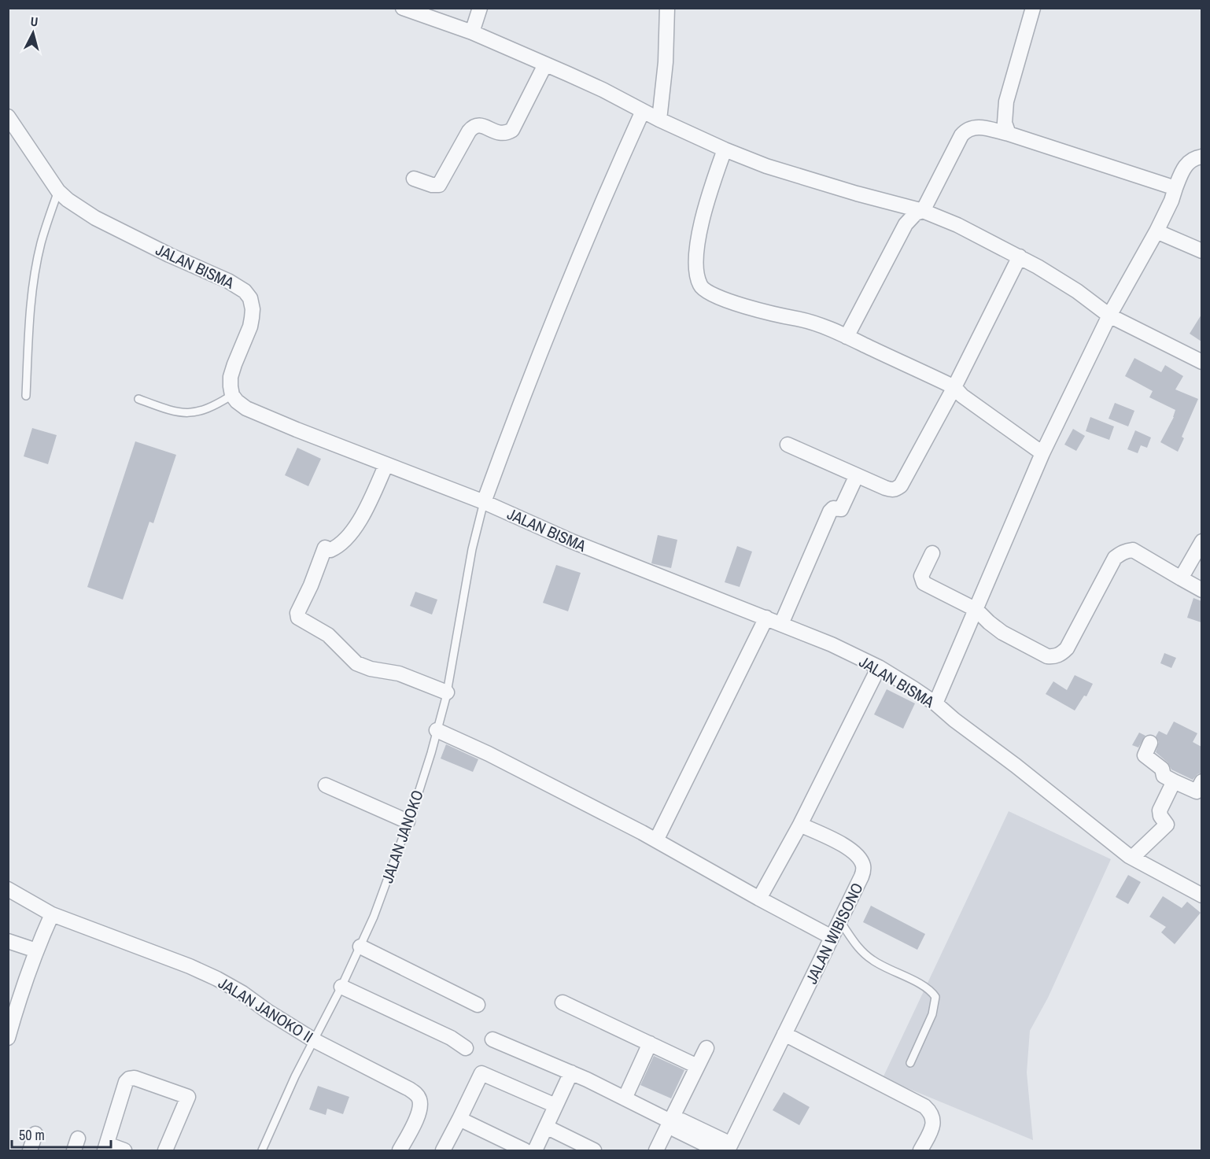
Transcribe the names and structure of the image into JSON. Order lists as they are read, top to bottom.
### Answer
{
  "streets": {
    "street": ["JALAN BISMA", "JALAN WIBISONO", "JALAN JANOKO II"],
    "lane": ["JALAN JANOKO"]
  },
  "crossings": [
    ["JALAN BISMA", "JALAN JANOKO"],
    ["JALAN JANOKO", "JALAN JANOKO II"]
  ],
  "scale_bar": "50 m",
  "north": "top"
}
